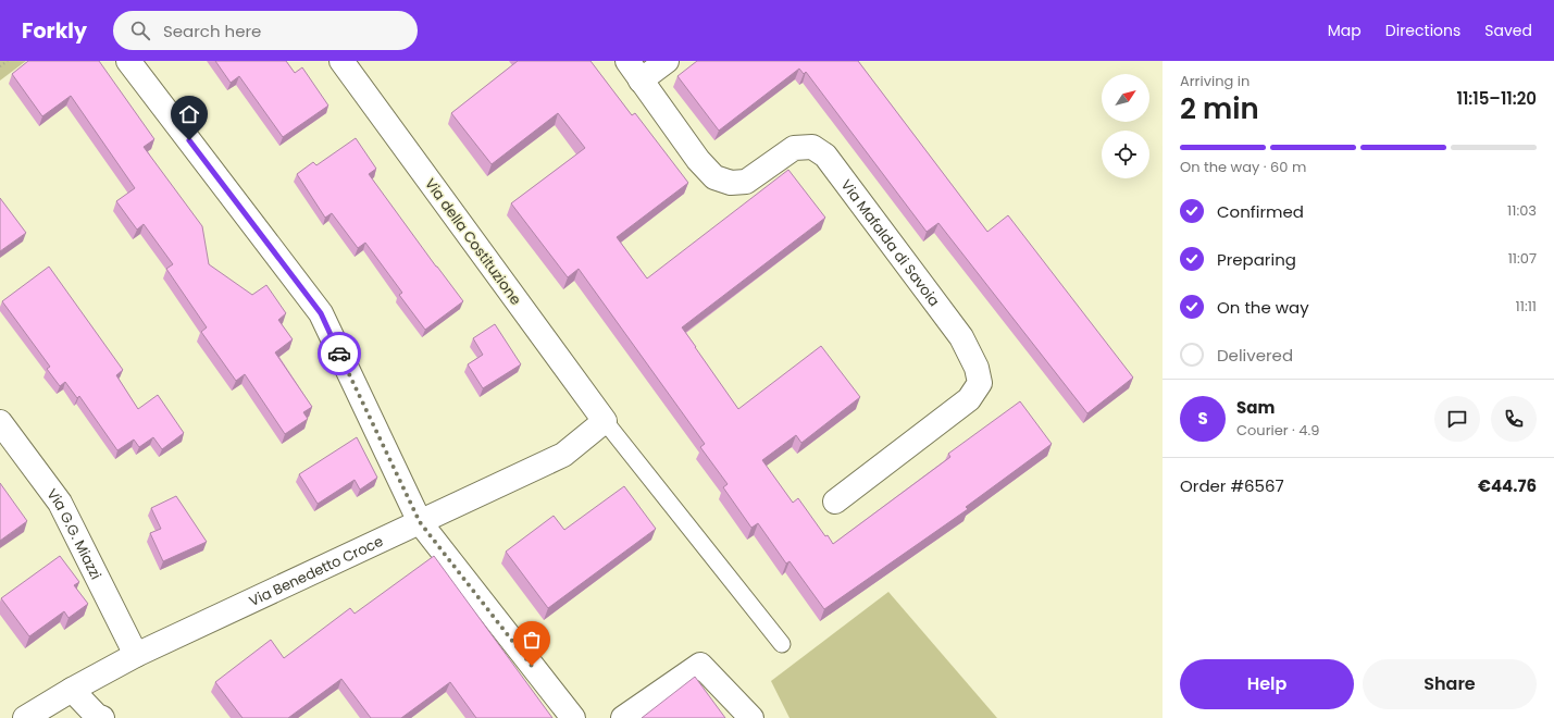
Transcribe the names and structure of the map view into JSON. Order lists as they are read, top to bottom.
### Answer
{
  "streets": {
    "street": [
      "Via della Costituzione",
      "Via Mafalda di Savoia",
      "Via G.G. Miazzi",
      "Via Benedetto Croce"
    ]
  },
  "crossings": [
    ["Via della Costituzione", "Via Benedetto Croce"],
    ["Via G.G. Miazzi", "Via Benedetto Croce"]
  ],
  "north": "top right",
  "page": {
    "header": "Forkly",
    "search": "Search here",
    "nav": ["Map", "Directions", "Saved"],
    "heading": ["2 min", "Arriving in", "11:15–11:20"],
    "panel": [
      "Sam",
      "Courier · 4.9",
      "Order #6567",
      "€44.76"
    ],
    "bar": "On the way · 60 m",
    "list": [
      ["Confirmed", "11:03"],
      ["Preparing", "11:07"],
      ["On the way", "11:11"],
      "Delivered"
    ],
    "round": "S",
    "buttons": ["Help", "Share"]
  }
}
